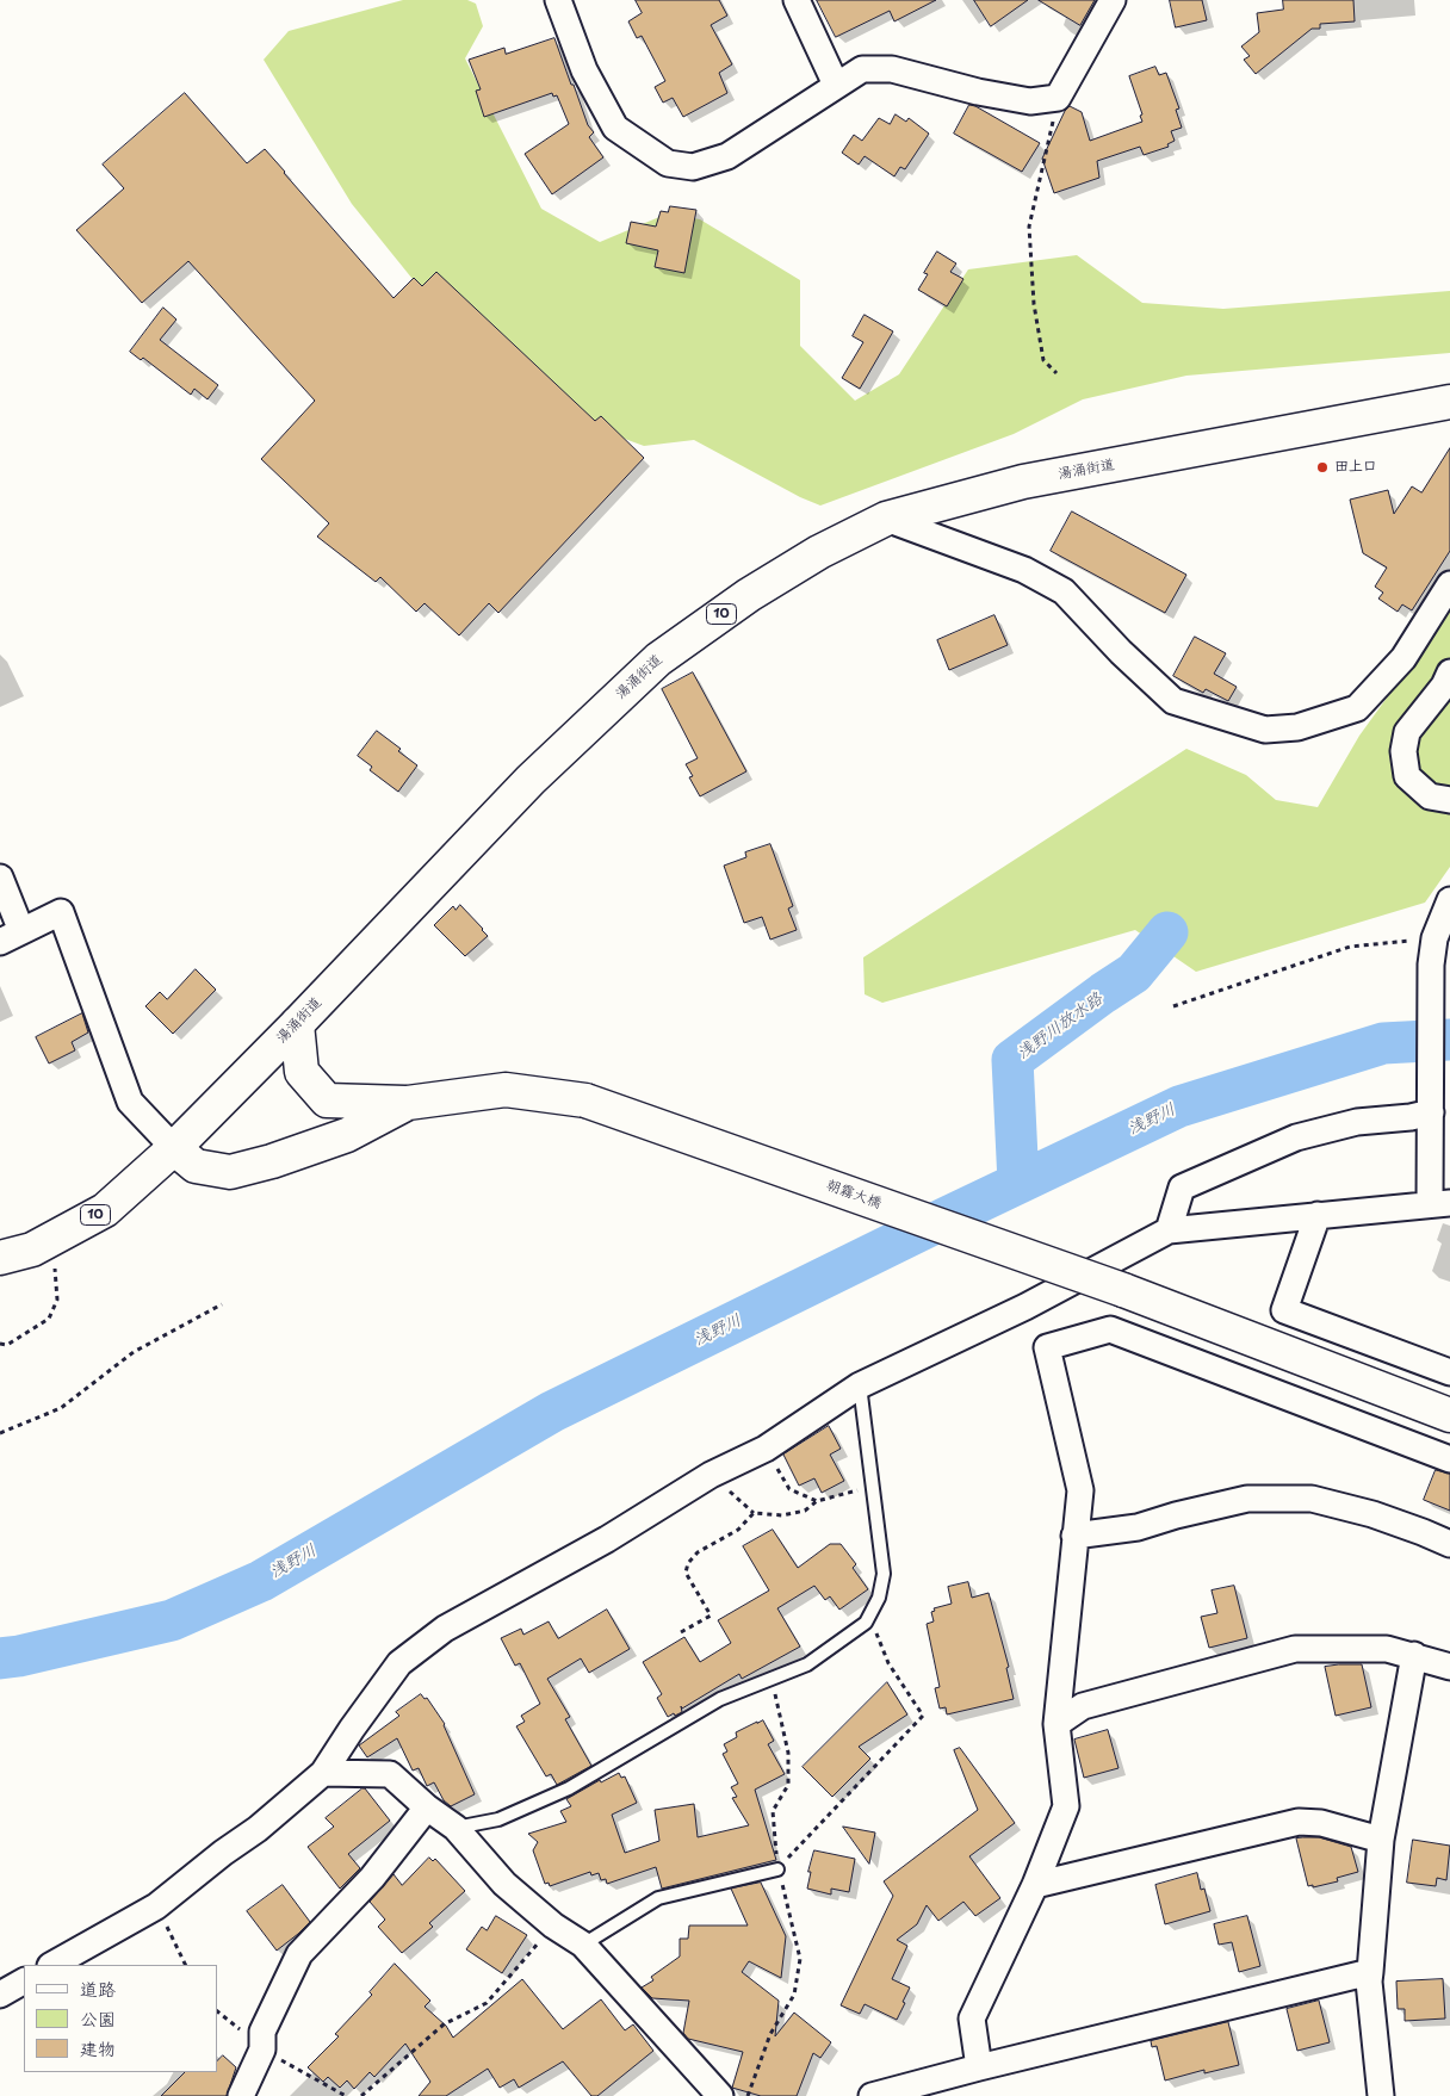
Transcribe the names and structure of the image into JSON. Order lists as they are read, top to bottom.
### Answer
{
  "streets": {
    "main road": ["湯涌街道", "10", "朝霧大橋"]
  },
  "water": ["浅野川放水路", "浅野川"],
  "places": ["田上口"],
  "legend": ["道路", "公園", "建物"]
}
